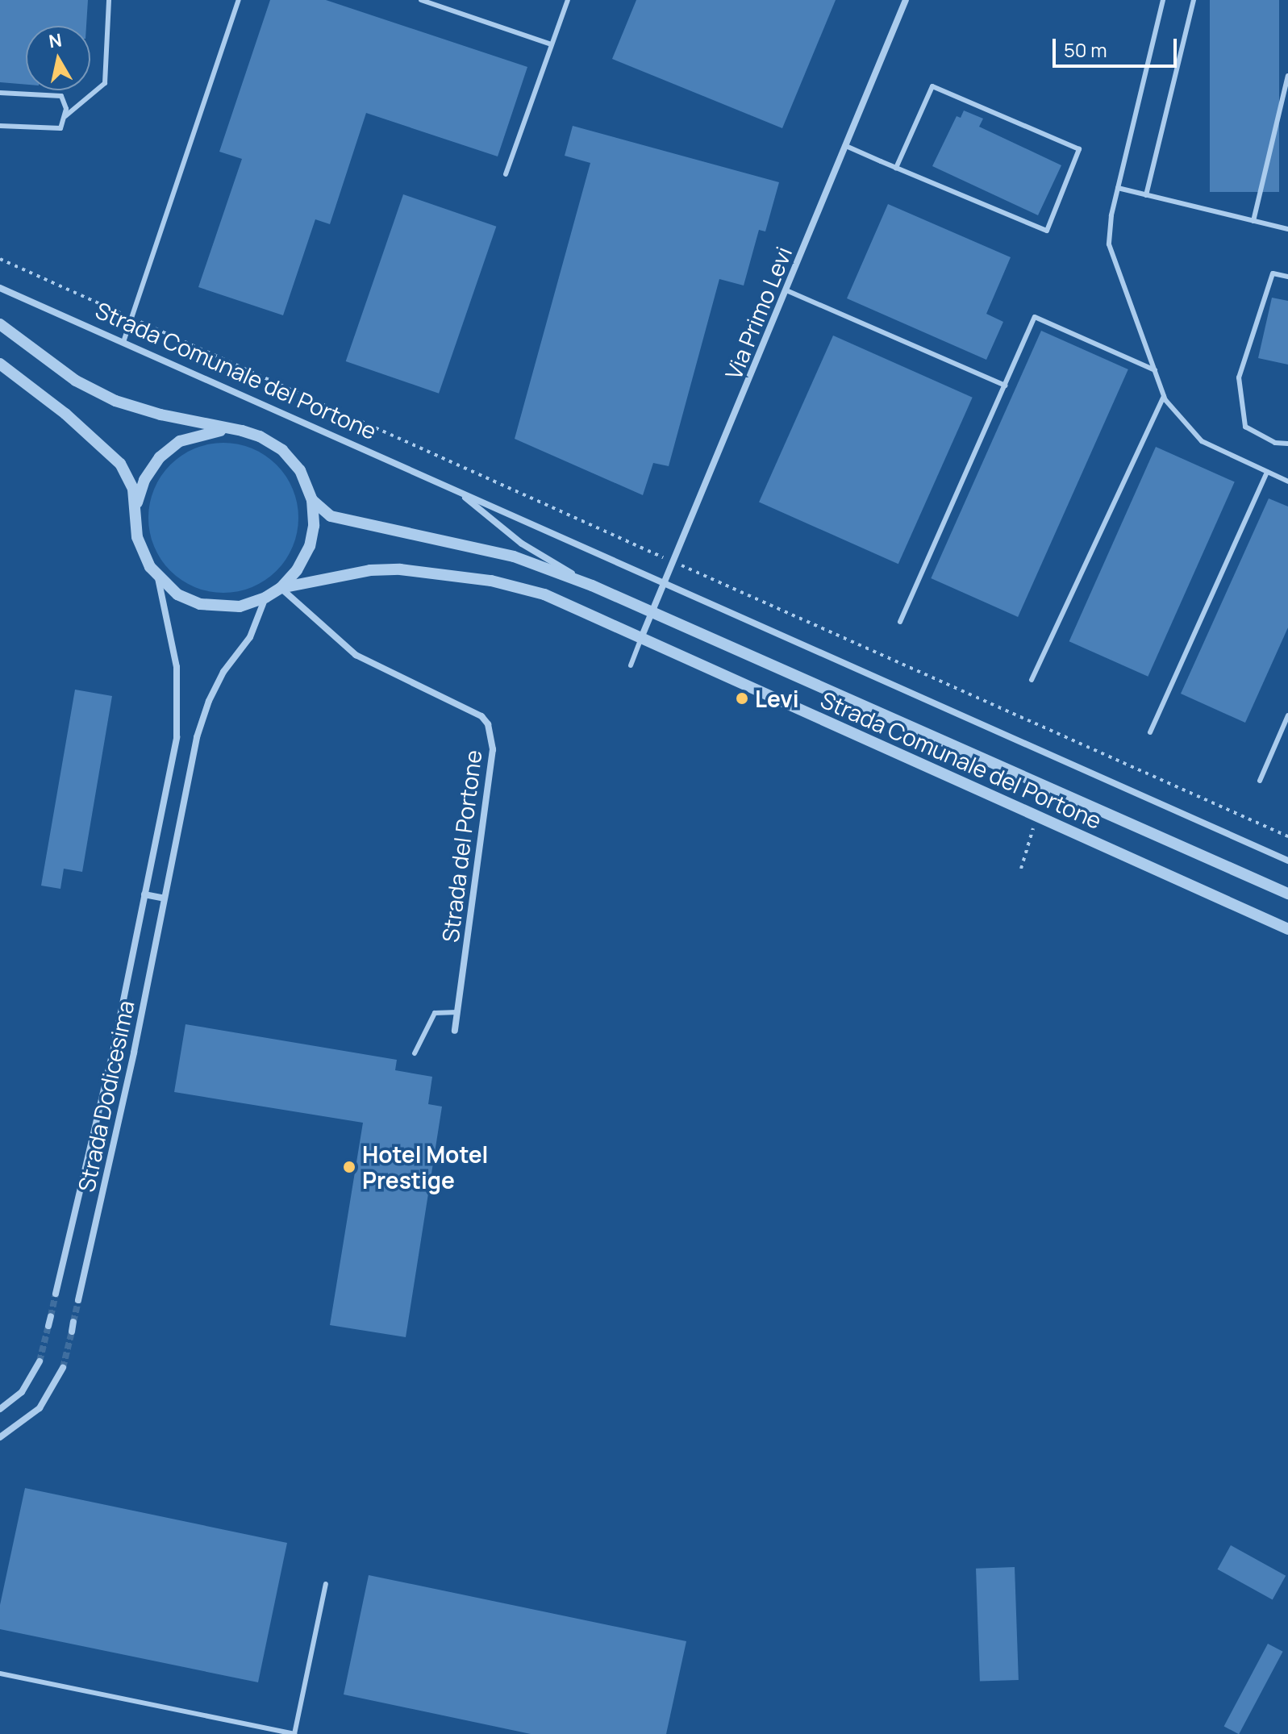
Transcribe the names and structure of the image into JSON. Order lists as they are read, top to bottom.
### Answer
{
  "streets": {
    "street": [
      "Via Primo Levi",
      "Strada Comunale del Portone",
      "Strada del Portone",
      "Strada Dodicesima"
    ]
  },
  "crossings": [
    ["Via Primo Levi", "Strada Comunale del Portone"],
    ["Strada Comunale del Portone", "Strada del Portone"],
    ["Strada Comunale del Portone", "Strada Dodicesima"],
    ["Strada del Portone", "Strada Dodicesima"]
  ],
  "places": ["Levi", "Hotel Motel Prestige"],
  "scale_bar": "50 m",
  "north": "top"
}
